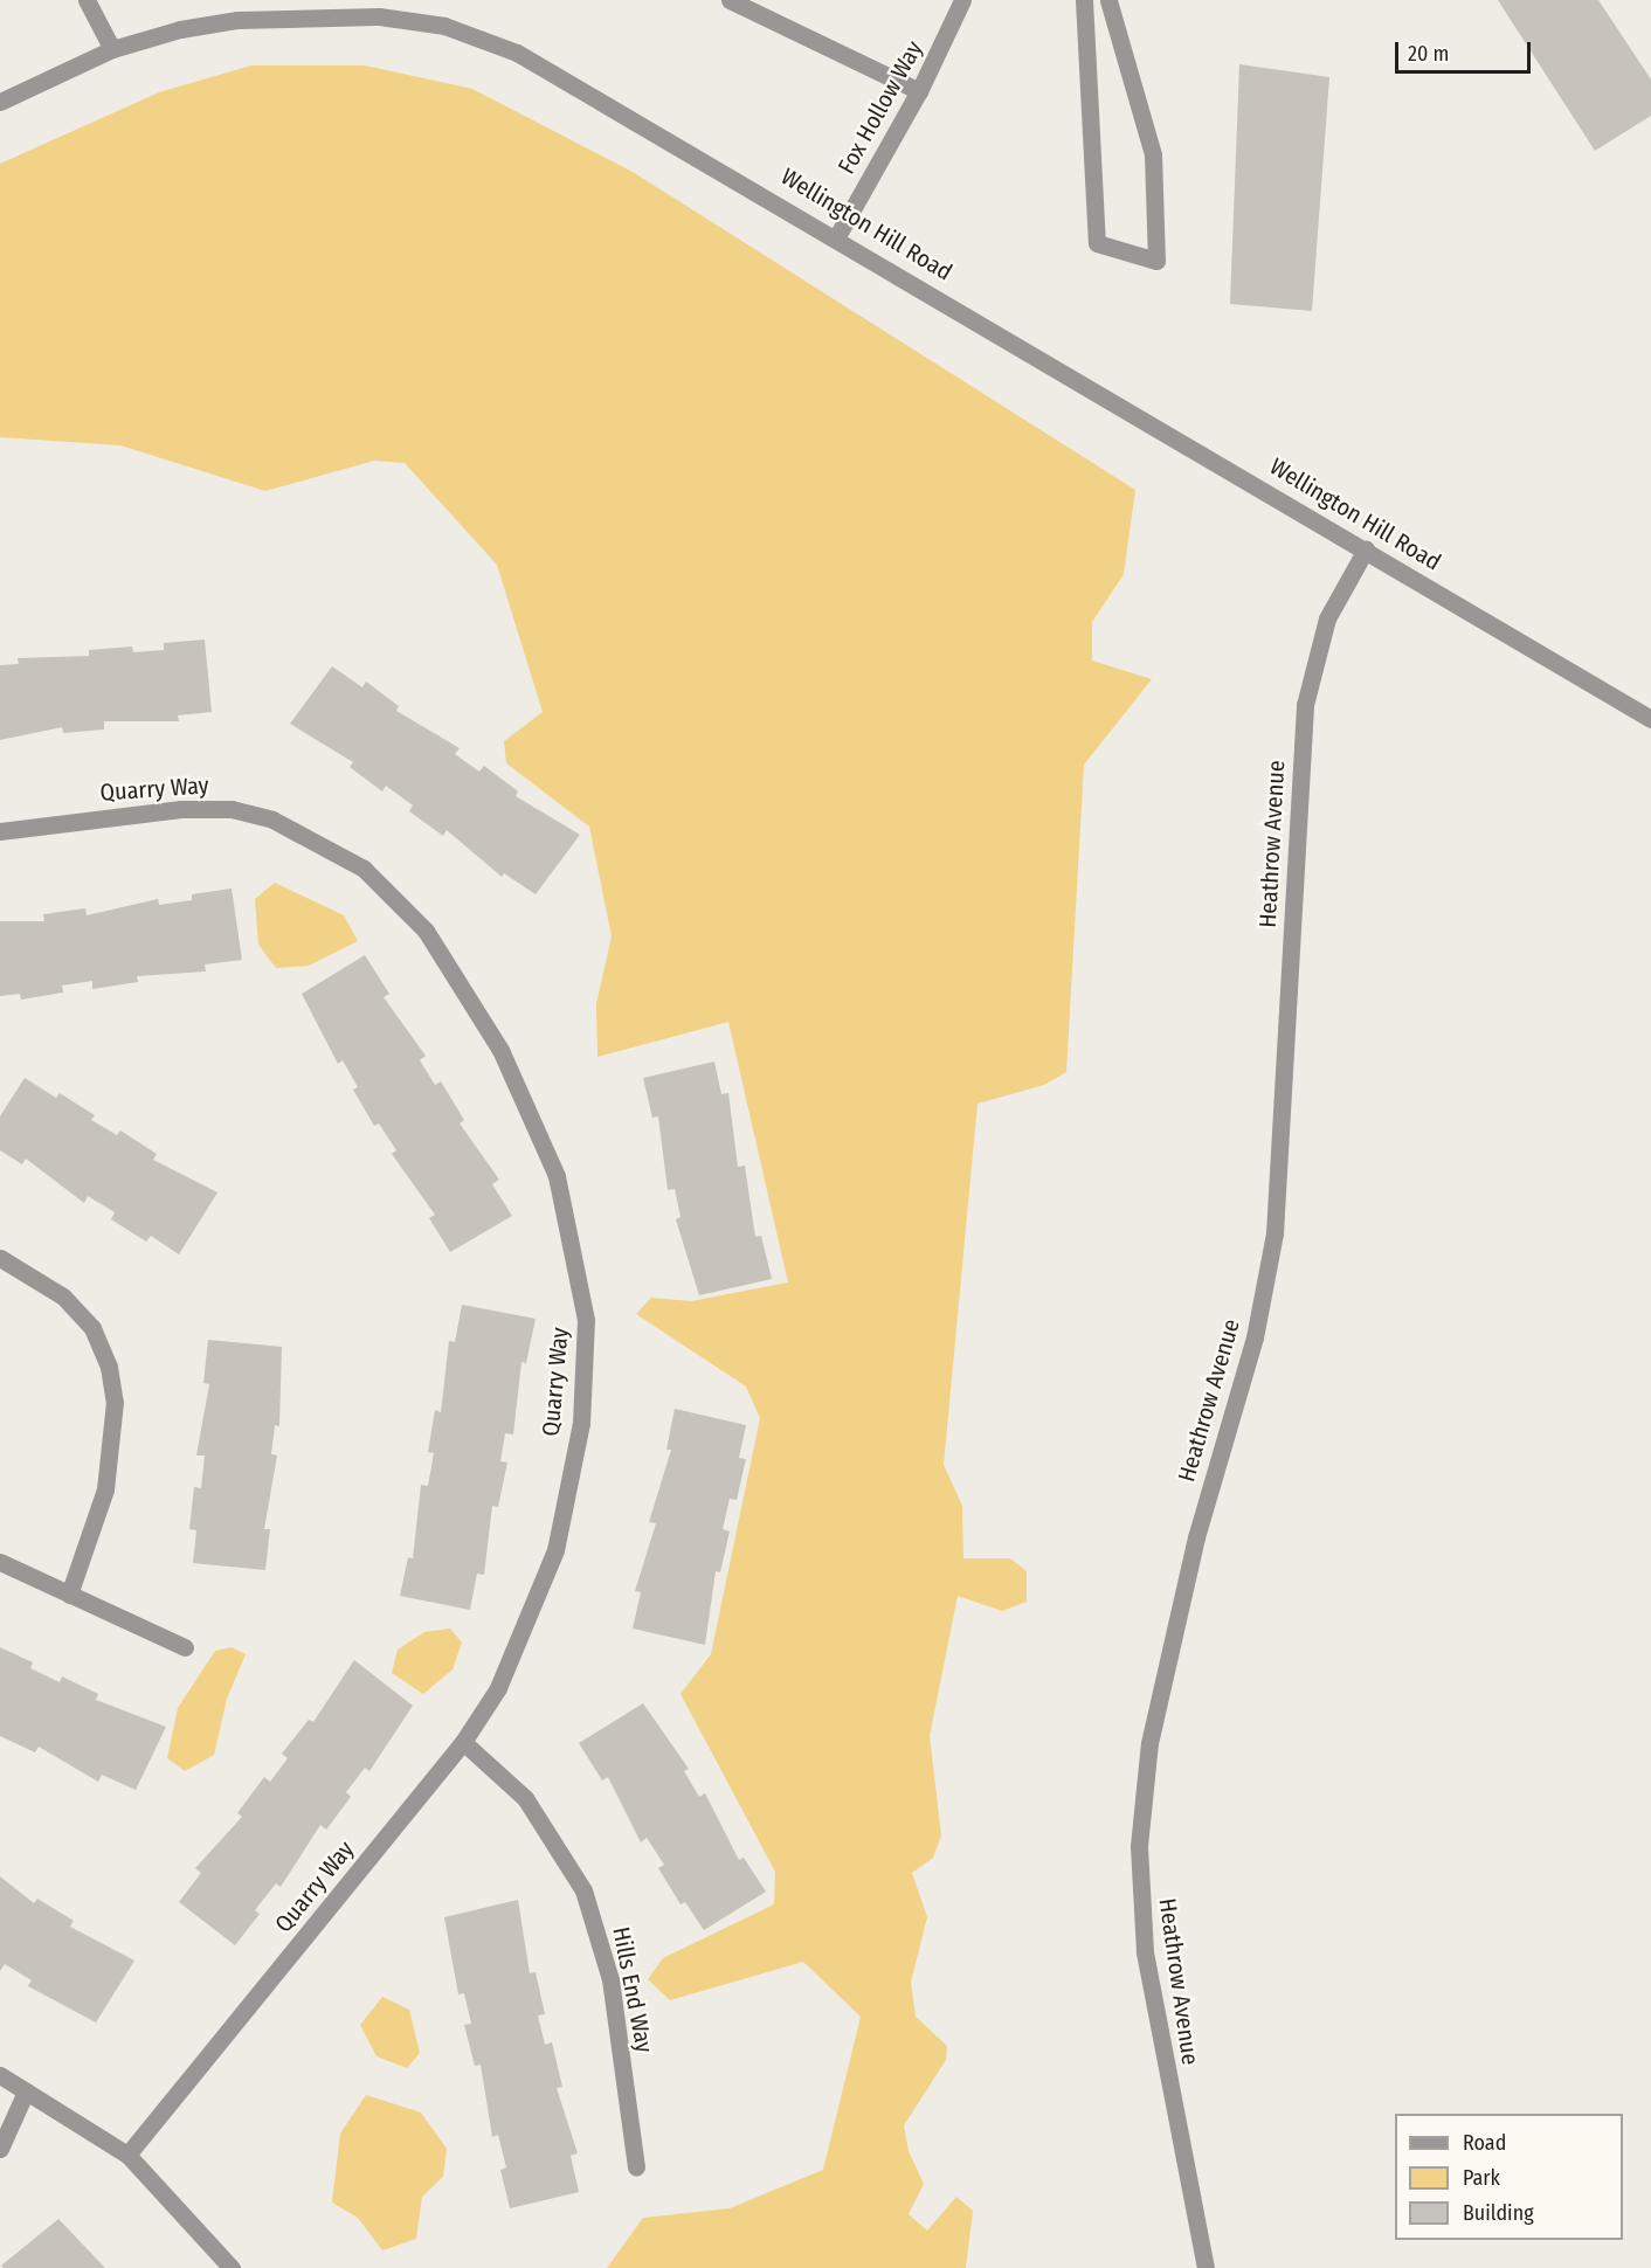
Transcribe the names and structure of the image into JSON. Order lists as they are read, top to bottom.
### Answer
{
  "streets": {
    "street": [
      "Fox Hollow Way",
      "Wellington Hill Road",
      "Quarry Way",
      "Heathrow Avenue",
      "Hills End Way"
    ]
  },
  "crossings": [
    ["Fox Hollow Way", "Wellington Hill Road"],
    ["Wellington Hill Road", "Heathrow Avenue"],
    ["Quarry Way", "Hills End Way"]
  ],
  "legend": ["Road", "Park", "Building"],
  "scale_bar": "20 m"
}
